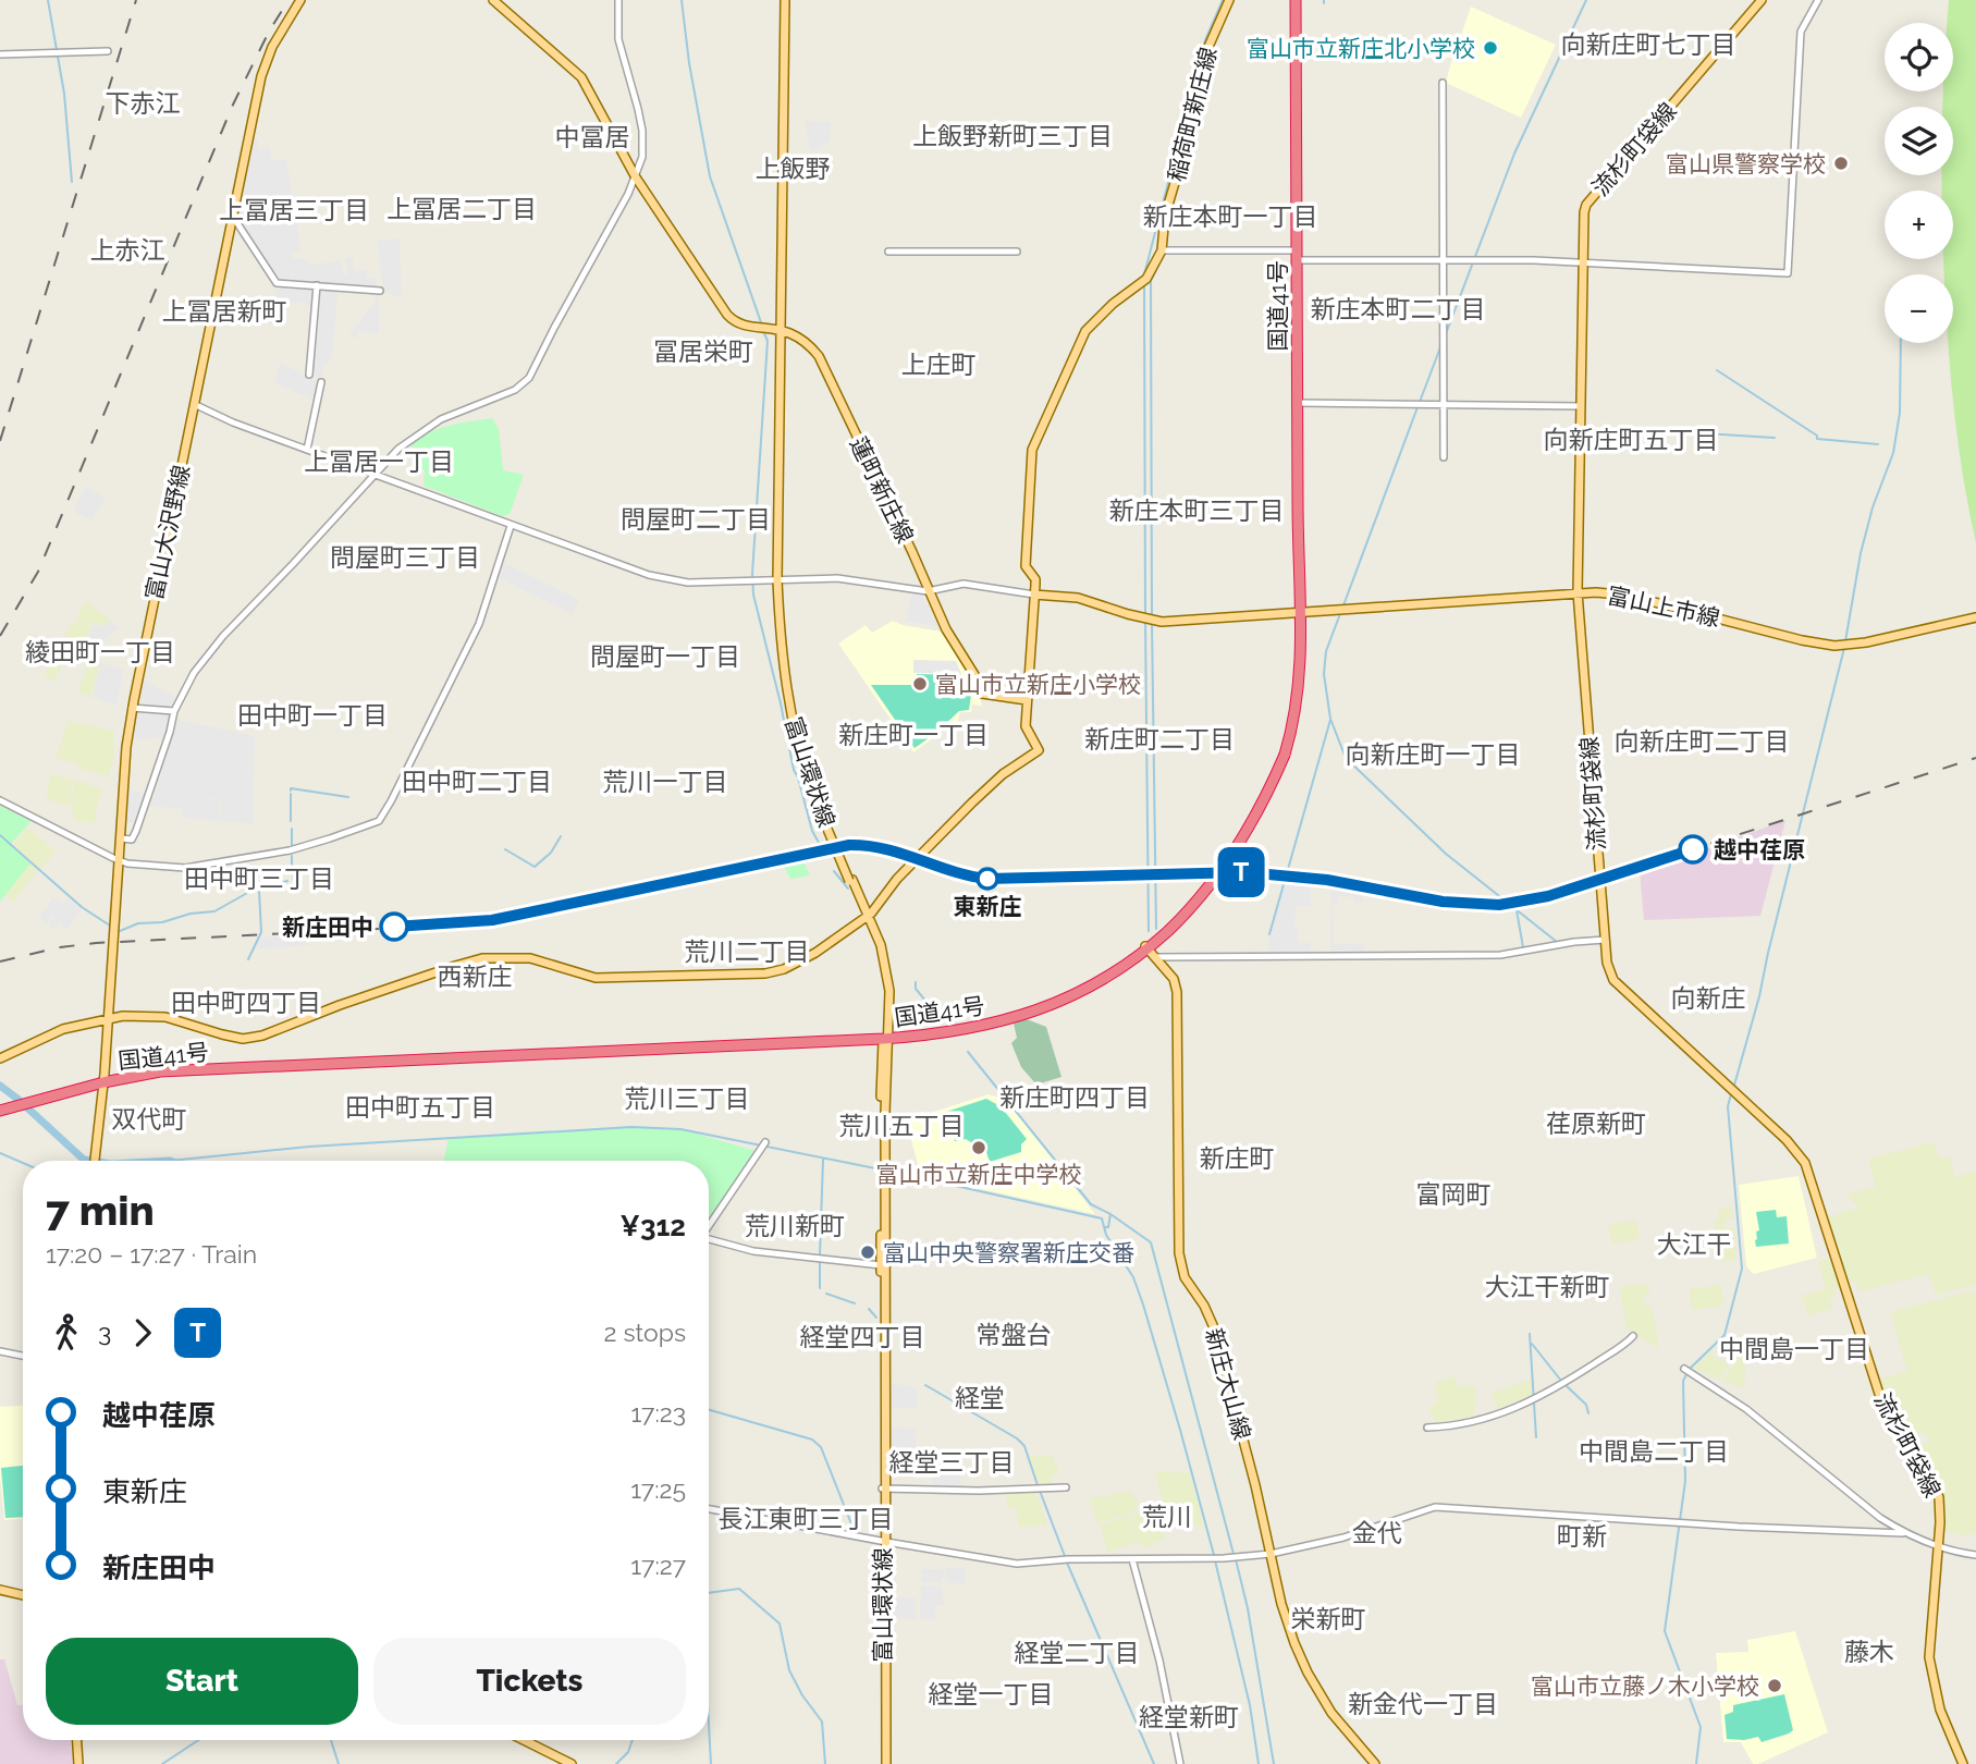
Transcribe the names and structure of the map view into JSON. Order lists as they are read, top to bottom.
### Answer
{
  "streets": {
    "highway": ["国道41号"],
    "main road": [
      "稲荷町新庄線",
      "流杉町袋線",
      "蓮町新庄線",
      "富山大沢野線",
      "富山上市線",
      "富山環状線",
      "新庄大山線"
    ]
  },
  "crossings": [
    ["流杉町袋線", "富山上市線"],
    ["国道41号", "富山大沢野線"],
    ["国道41号", "富山上市線"],
    ["国道41号", "富山環状線"],
    ["国道41号", "新庄大山線"],
    ["蓮町新庄線", "富山環状線"]
  ],
  "districts": [
    "向新庄町七丁目",
    "下赤江",
    "上飯野新町三丁目",
    "中冨居",
    "上飯野",
    "上冨居二丁目",
    "上冨居三丁目",
    "新庄本町一丁目",
    "上赤江",
    "新庄本町二丁目",
    "上冨居新町",
    "冨居栄町",
    "上庄町",
    "向新庄町五丁目",
    "上冨居一丁目",
    "新庄本町三丁目",
    "問屋町二丁目",
    "問屋町三丁目",
    "綾田町一丁目",
    "問屋町一丁目",
    "田中町一丁目",
    "新庄町一丁目",
    "新庄町二丁目",
    "向新庄町二丁目",
    "向新庄町一丁目",
    "田中町二丁目",
    "荒川一丁目",
    "田中町三丁目",
    "荒川二丁目",
    "西新庄",
    "向新庄",
    "田中町四丁目",
    "新庄町四丁目",
    "荒川三丁目",
    "田中町五丁目",
    "双代町",
    "荏原新町",
    "荒川五丁目",
    "新庄町",
    "富岡町",
    "荒川新町",
    "大江干",
    "大江干新町",
    "常盤台",
    "経堂四丁目",
    "中間島一丁目",
    "経堂",
    "中間島二丁目",
    "経堂三丁目",
    "荒川",
    "長江東町三丁目",
    "金代",
    "町新",
    "栄新町",
    "藤木",
    "経堂二丁目",
    "経堂一丁目",
    "新金代一丁目",
    "経堂新町"
  ],
  "places": [
    "富山市立新庄北小学校",
    "富山県警察学校",
    "富山市立新庄小学校",
    "越中荏原",
    "東新庄",
    "新庄田中",
    "富山市立新庄中学校",
    "富山中央警察署新庄交番",
    "富山市立藤ノ木小学校"
  ],
  "page": {
    "on_map": "T",
    "map_buttons": ["+", "−"],
    "heading": ["7 min", "17:20 – 17:27 · Train", "¥312"],
    "legs": ["3", "T", "2 stops"],
    "list": [
      {
        "name": "越中荏原",
        "value": "17:23"
      },
      {
        "name": "東新庄",
        "value": "17:25"
      },
      {
        "name": "新庄田中",
        "value": "17:27"
      }
    ],
    "buttons": ["Start", "Tickets"]
  }
}
